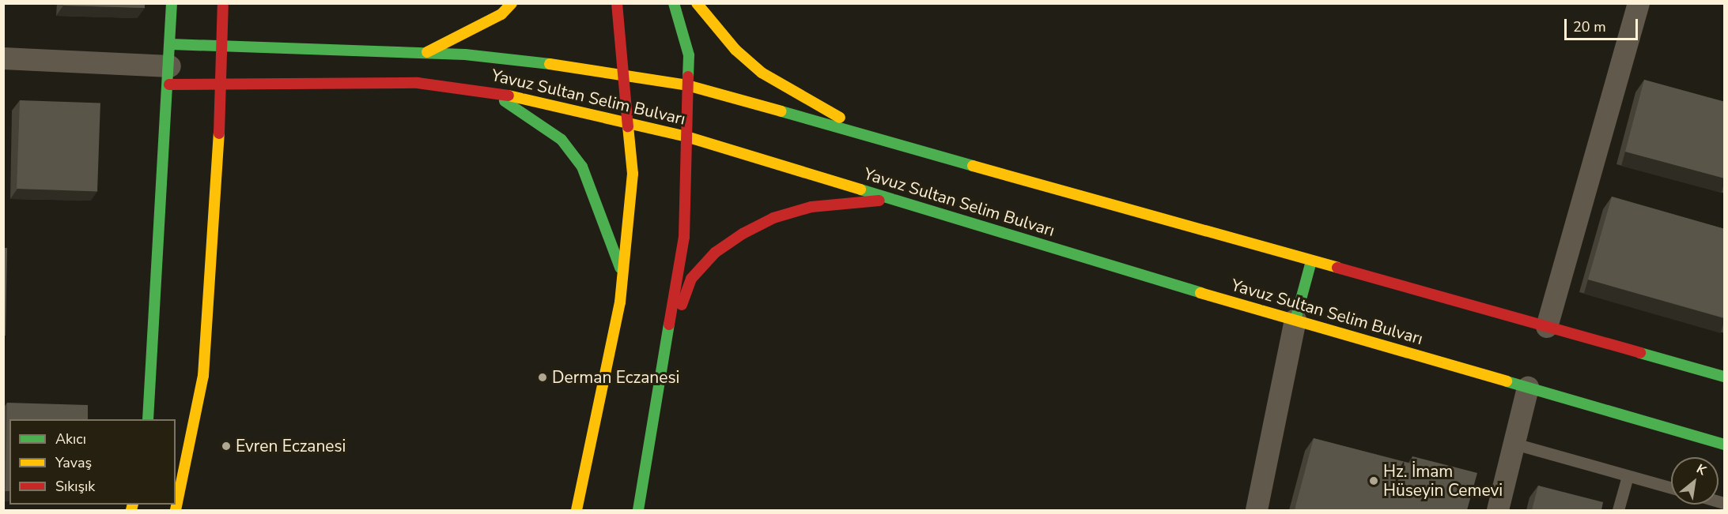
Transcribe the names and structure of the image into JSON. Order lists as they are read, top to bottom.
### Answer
{
  "streets": {
    "main road": ["Yavuz Sultan Selim Bulvarı"]
  },
  "places": ["Derman Eczanesi", "Evren Eczanesi", "Hz. İmam Hüseyin Cemevi"],
  "legend": ["Akıcı", "Yavaş", "Sıkışık"],
  "scale_bar": "20 m",
  "north": "top right"
}
